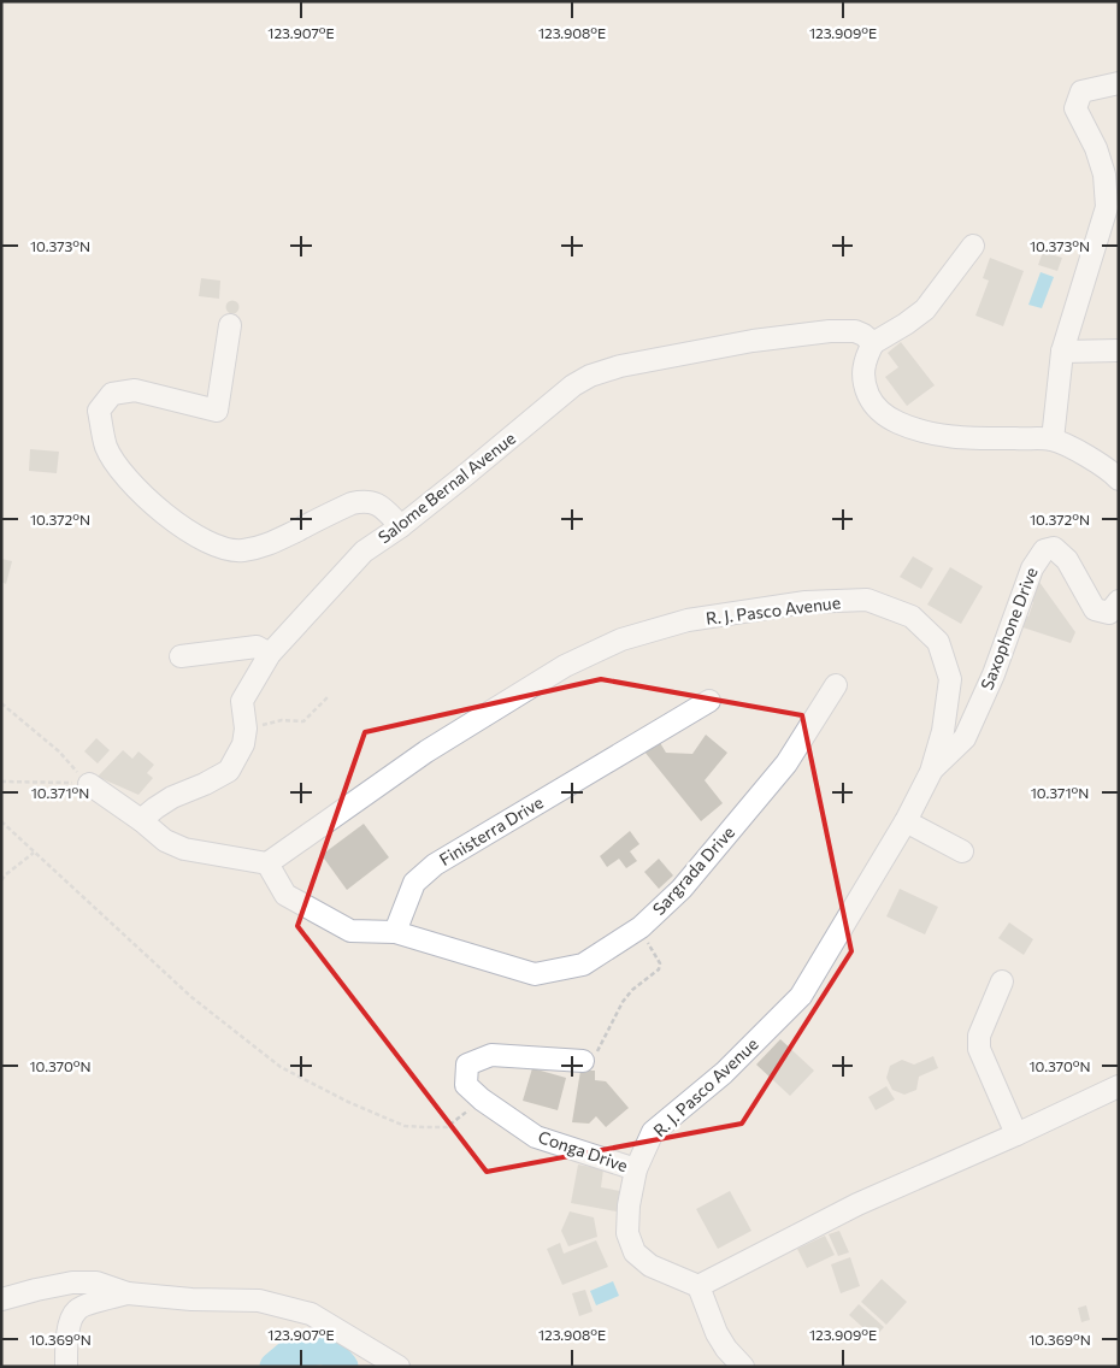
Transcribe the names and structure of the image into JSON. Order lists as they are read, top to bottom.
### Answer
{
  "streets": {
    "street": [
      "Salome Bernal Avenue",
      "R. J. Pasco Avenue",
      "Saxophone Drive",
      "Finisterra Drive",
      "Sargrada Drive",
      "Conga Drive"
    ]
  },
  "crossings": [
    ["R. J. Pasco Avenue", "Saxophone Drive"],
    ["R. J. Pasco Avenue", "Sargrada Drive"],
    ["R. J. Pasco Avenue", "Conga Drive"],
    ["Finisterra Drive", "Sargrada Drive"]
  ],
  "coordinates": [
    "123.907°E",
    "123.908°E",
    "123.909°E",
    "10.373°N",
    "10.372°N",
    "10.371°N",
    "10.370°N",
    "10.369°N"
  ]
}
